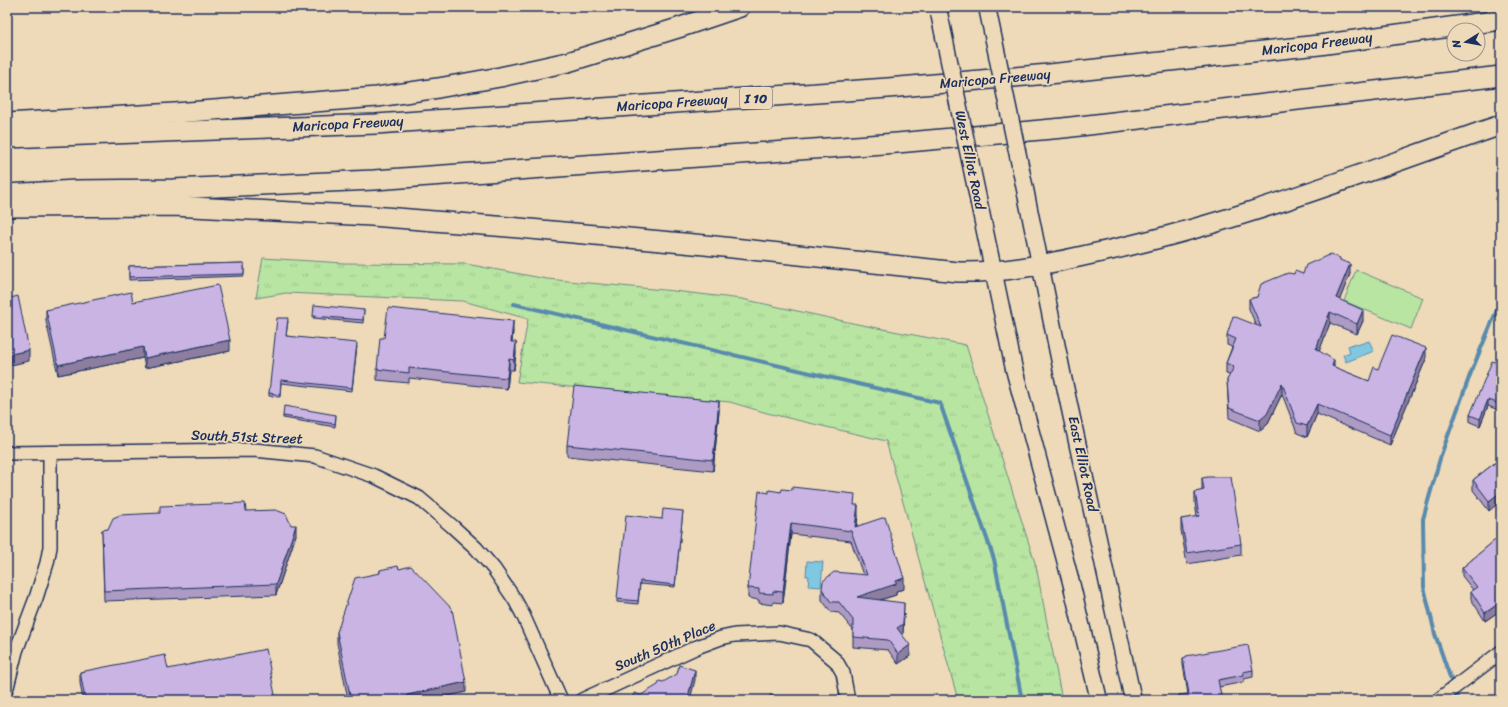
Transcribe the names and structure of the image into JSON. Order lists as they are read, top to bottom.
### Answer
{
  "streets": {
    "highway": ["Maricopa Freeway", "I 10"],
    "main road": ["West Elliot Road", "East Elliot Road"],
    "street": ["South 51st Street", "South 50th Place"]
  },
  "north": "left"
}
